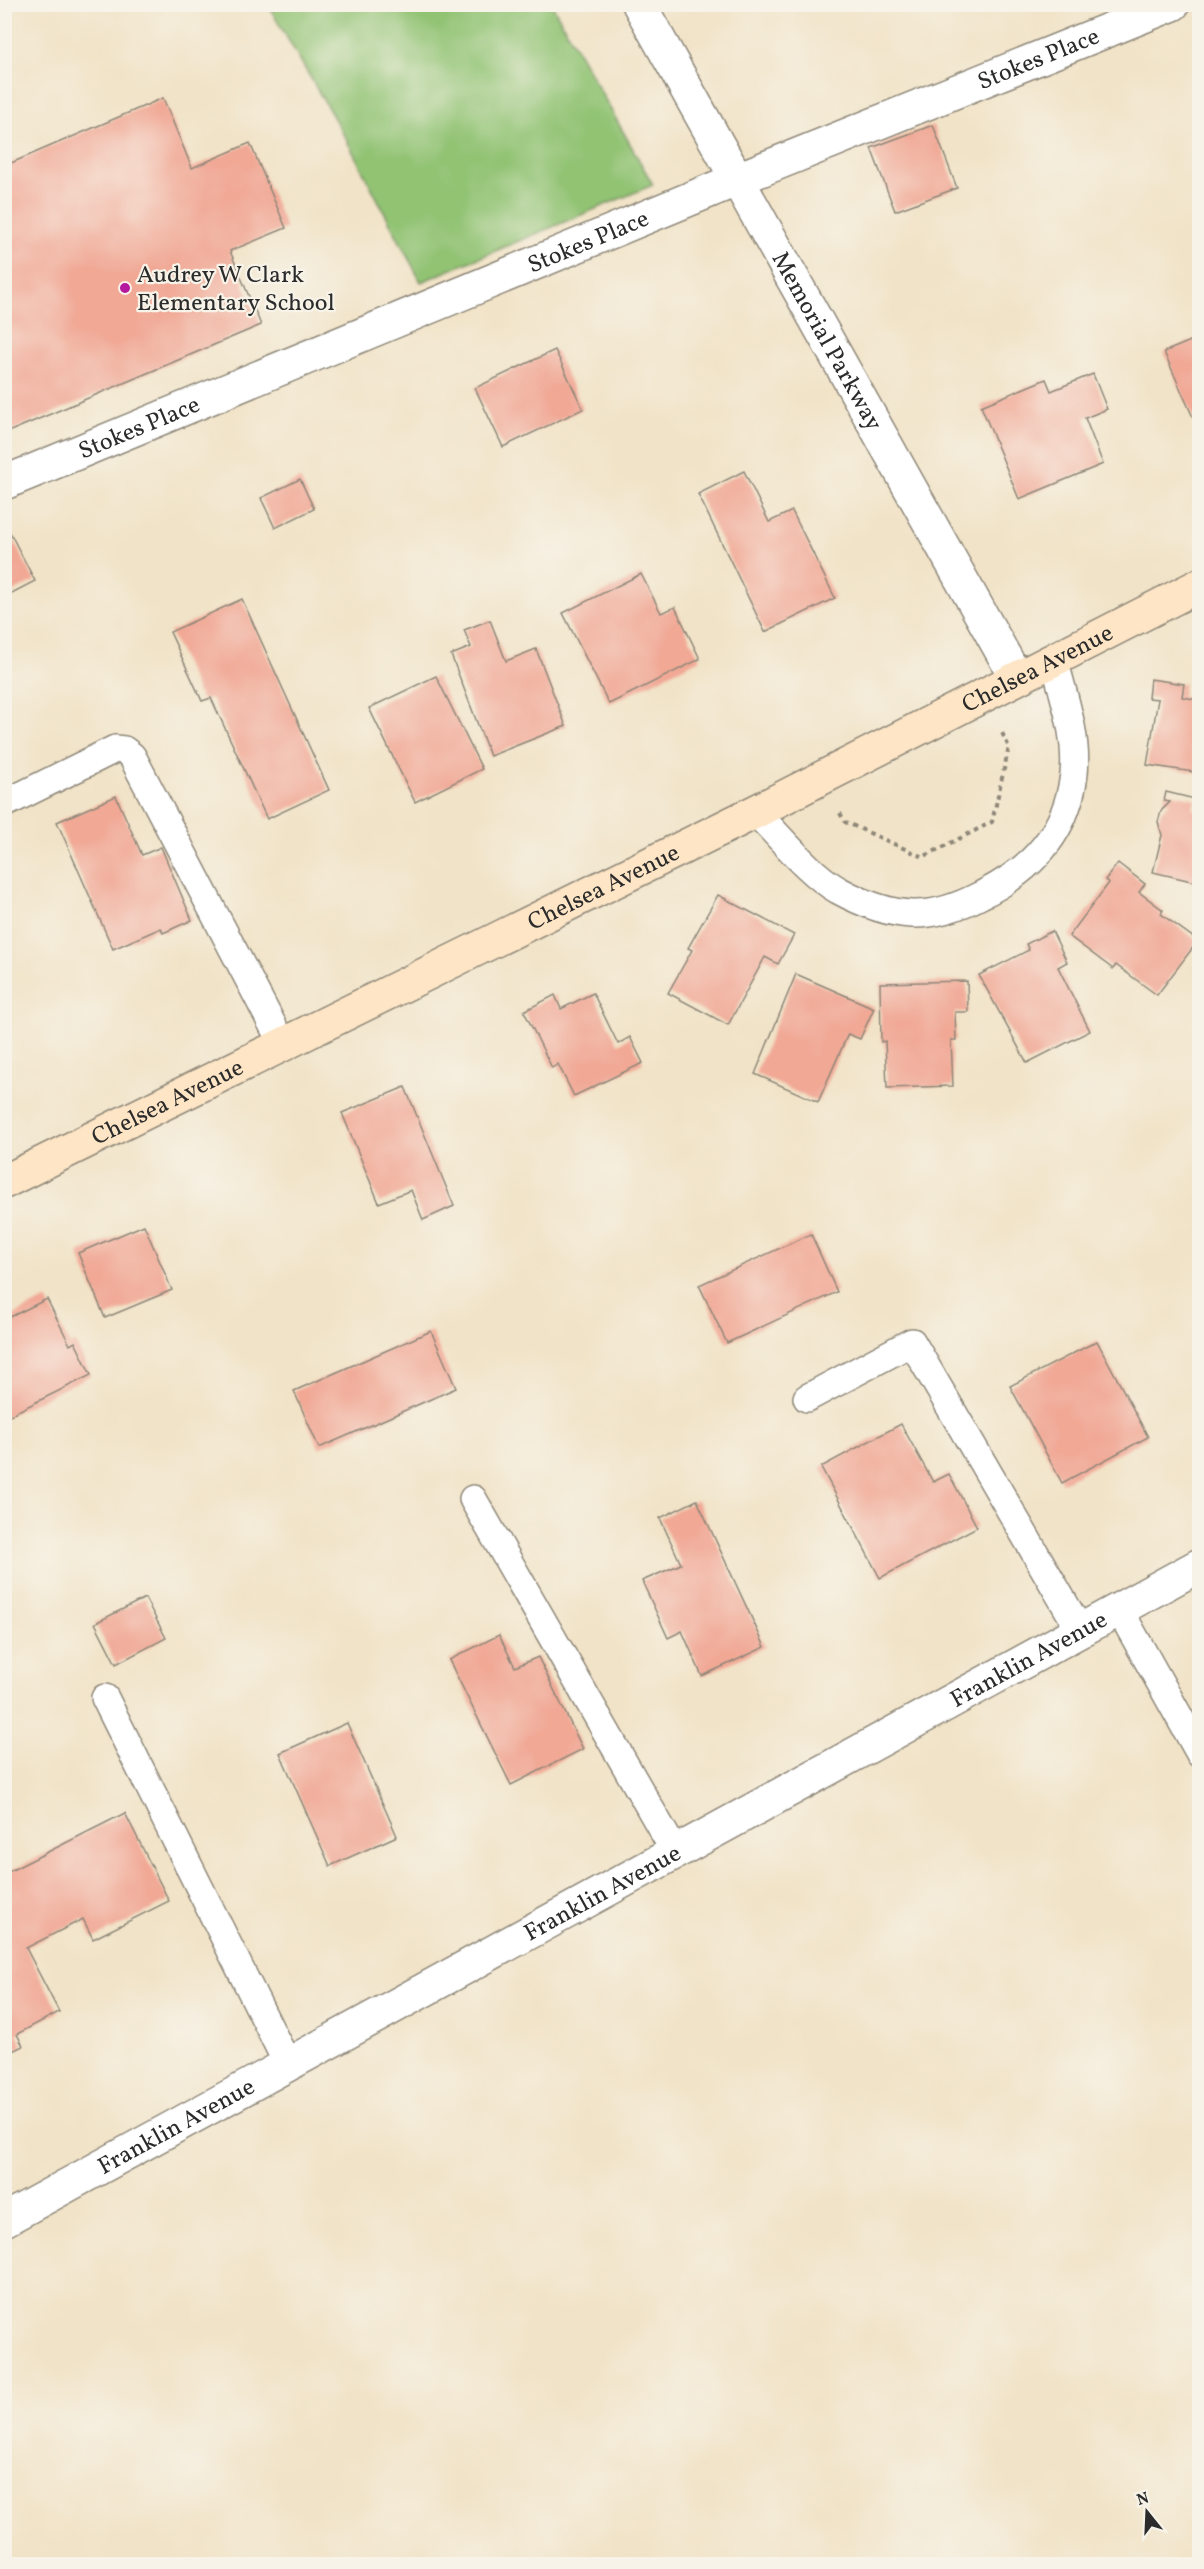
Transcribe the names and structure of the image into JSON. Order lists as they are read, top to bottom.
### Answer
{
  "streets": {
    "street": [
      "Stokes Place",
      "Memorial Parkway",
      "Chelsea Avenue",
      "Franklin Avenue"
    ]
  },
  "crossings": [
    ["Stokes Place", "Memorial Parkway"],
    ["Memorial Parkway", "Chelsea Avenue"]
  ],
  "places": ["Audrey W Clark Elementary School"],
  "north": "top"
}
